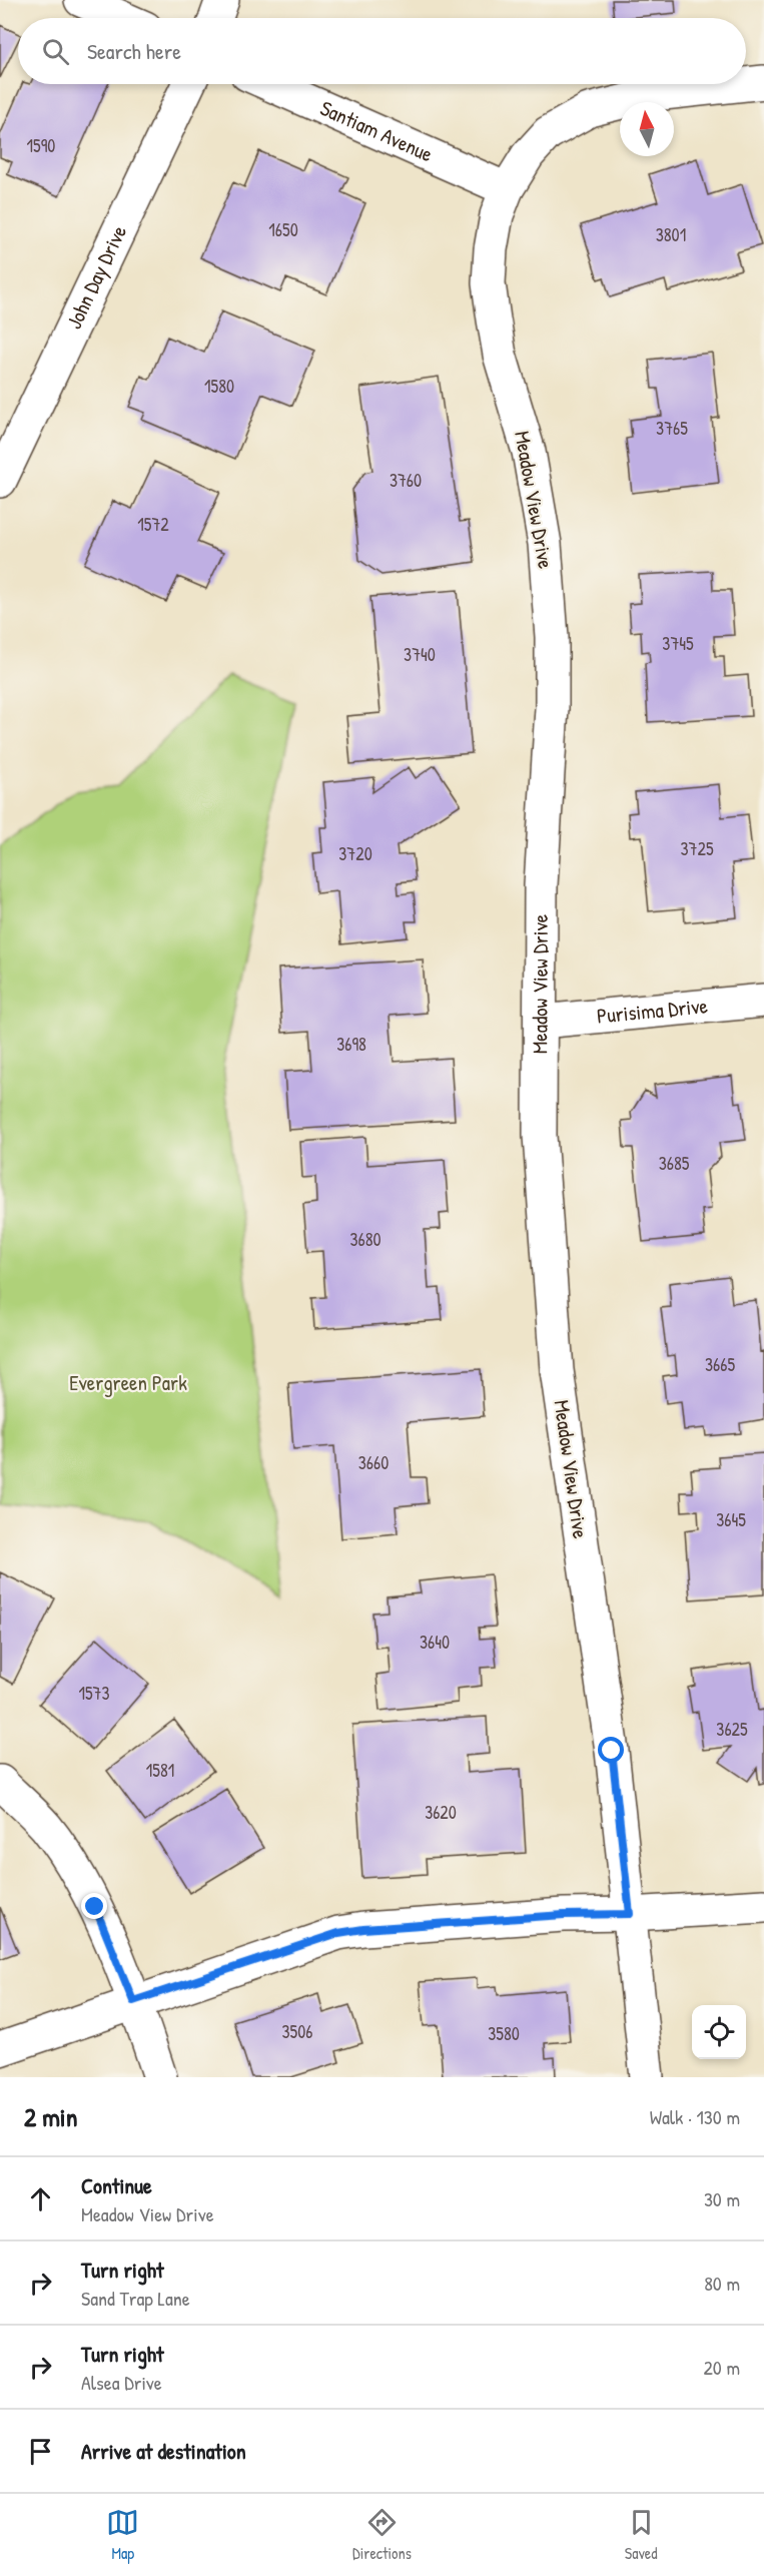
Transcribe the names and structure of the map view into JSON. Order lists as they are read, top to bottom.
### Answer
{
  "streets": {
    "street": [
      "Santiam Avenue",
      "John Day Drive",
      "Meadow View Drive",
      "Purisima Drive"
    ]
  },
  "crossings": [
    ["Santiam Avenue", "Meadow View Drive"],
    ["Meadow View Drive", "Purisima Drive"]
  ],
  "parks": ["Evergreen Park"],
  "house_numbers": [
    "1590",
    "1650",
    "3801",
    "1580",
    "3765",
    "3760",
    "1572",
    "3745",
    "3740",
    "3725",
    "3720",
    "3698",
    "3685",
    "3680",
    "3665",
    "3660",
    "3645",
    "3640",
    "1573",
    "3625",
    "1581",
    "3620",
    "3506",
    "3580"
  ],
  "north": "top",
  "page": {
    "search": "Search here",
    "heading": ["2 min", "Walk · 130 m"],
    "list": [
      ["Continue", "Meadow View Drive", "30 m"],
      ["Turn right", "Sand Trap Lane", "80 m"],
      ["Turn right", "Alsea Drive", "20 m"],
      "Arrive at destination"
    ],
    "nav": ["Map", "Directions", "Saved"]
  }
}
